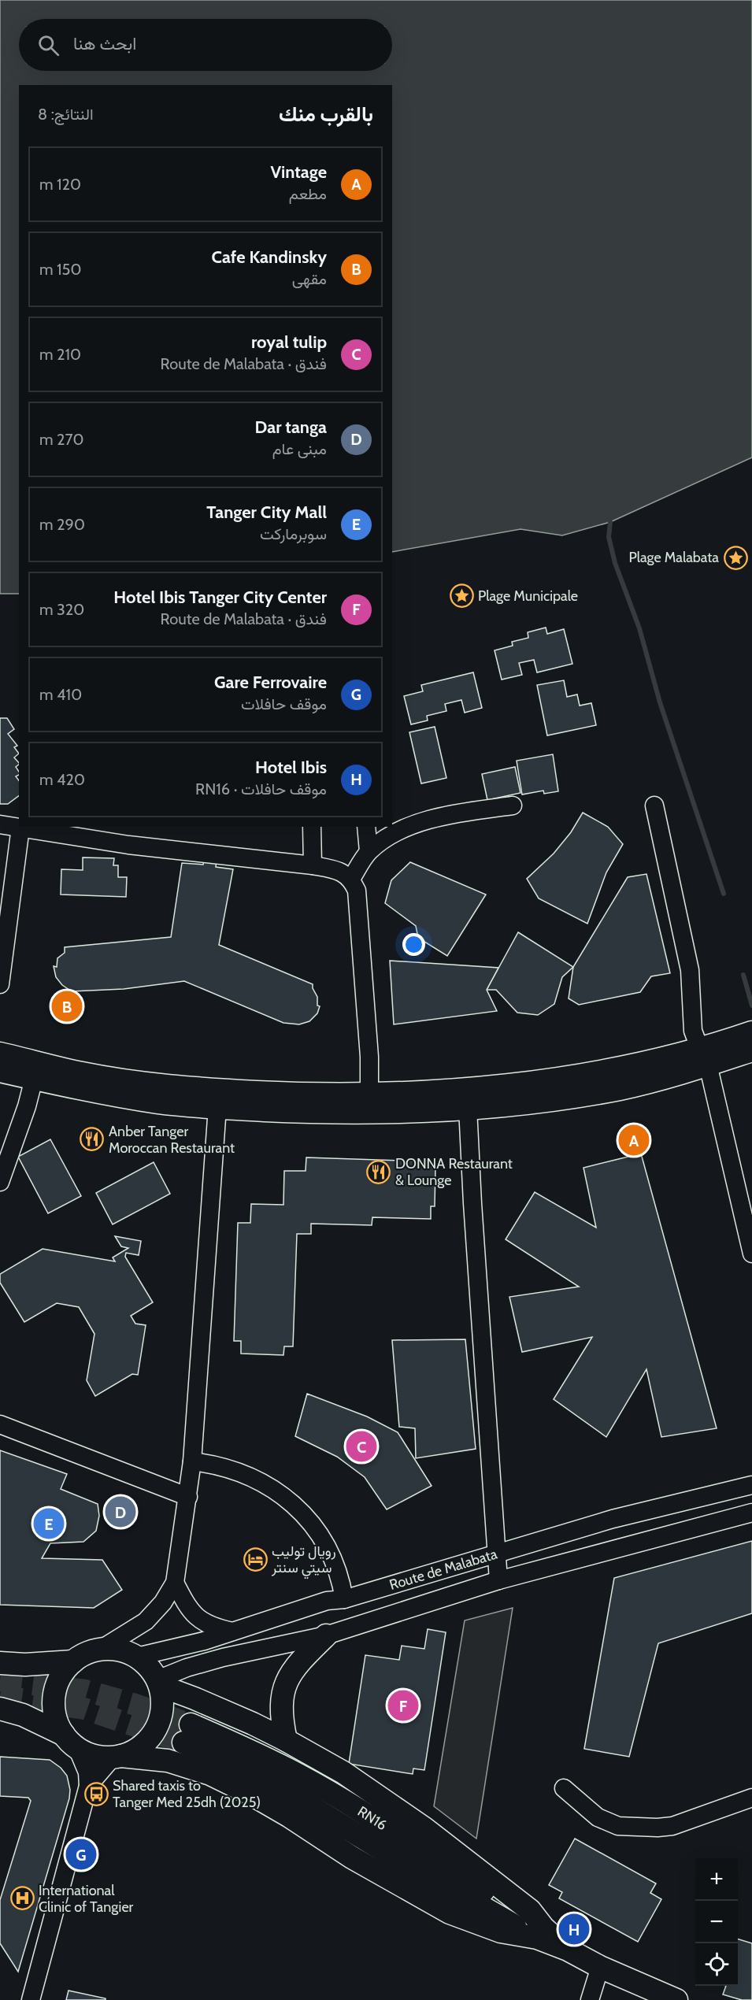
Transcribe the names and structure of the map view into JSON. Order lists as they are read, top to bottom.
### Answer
{
  "streets": {
    "main road": ["RN16"],
    "street": ["Route de Malabata"]
  },
  "crossings": [
    ["Route de Malabata", "RN16"]
  ],
  "places": {
    "place": ["Plage Malabata", "Plage Municipale"],
    "restaurant": ["Anber Tanger Moroccan Restaurant", "DONNA Restaurant & Lounge"],
    "hotel": ["رويال توليب سيتي سنتر"],
    "bus stop": ["Shared taxis to Tanger Med 25dh (2025)"],
    "hospital": ["International Clinic of Tangier"]
  },
  "page": {
    "search": "ابحث هنا",
    "heading": ["بالقرب منك", "النتائج: 8"],
    "list": [
      {
        "mark": "A",
        "name": "Vintage",
        "note": "مطعم",
        "value": "120 m"
      },
      {
        "mark": "B",
        "name": "Cafe Kandinsky",
        "note": "مقهى",
        "value": "150 m"
      },
      {
        "mark": "C",
        "name": "royal tulip",
        "note": "فندق · Route de Malabata",
        "value": "210 m"
      },
      {
        "mark": "D",
        "name": "Dar tanga",
        "note": "مبنى عام",
        "value": "270 m"
      },
      {
        "mark": "E",
        "name": "Tanger City Mall",
        "note": "سوبرماركت",
        "value": "290 m"
      },
      {
        "mark": "F",
        "name": "Hotel Ibis Tanger City Center",
        "note": "فندق · Route de Malabata",
        "value": "320 m"
      },
      {
        "mark": "G",
        "name": "Gare Ferrovaire",
        "note": "موقف حافلات",
        "value": "410 m"
      },
      {
        "mark": "H",
        "name": "Hotel Ibis",
        "note": "موقف حافلات · RN16",
        "value": "420 m"
      }
    ],
    "pins": [
      "B",
      "A",
      "C",
      "D",
      "E",
      "F",
      "G",
      "H"
    ],
    "map_buttons": ["+", "−"]
  }
}
